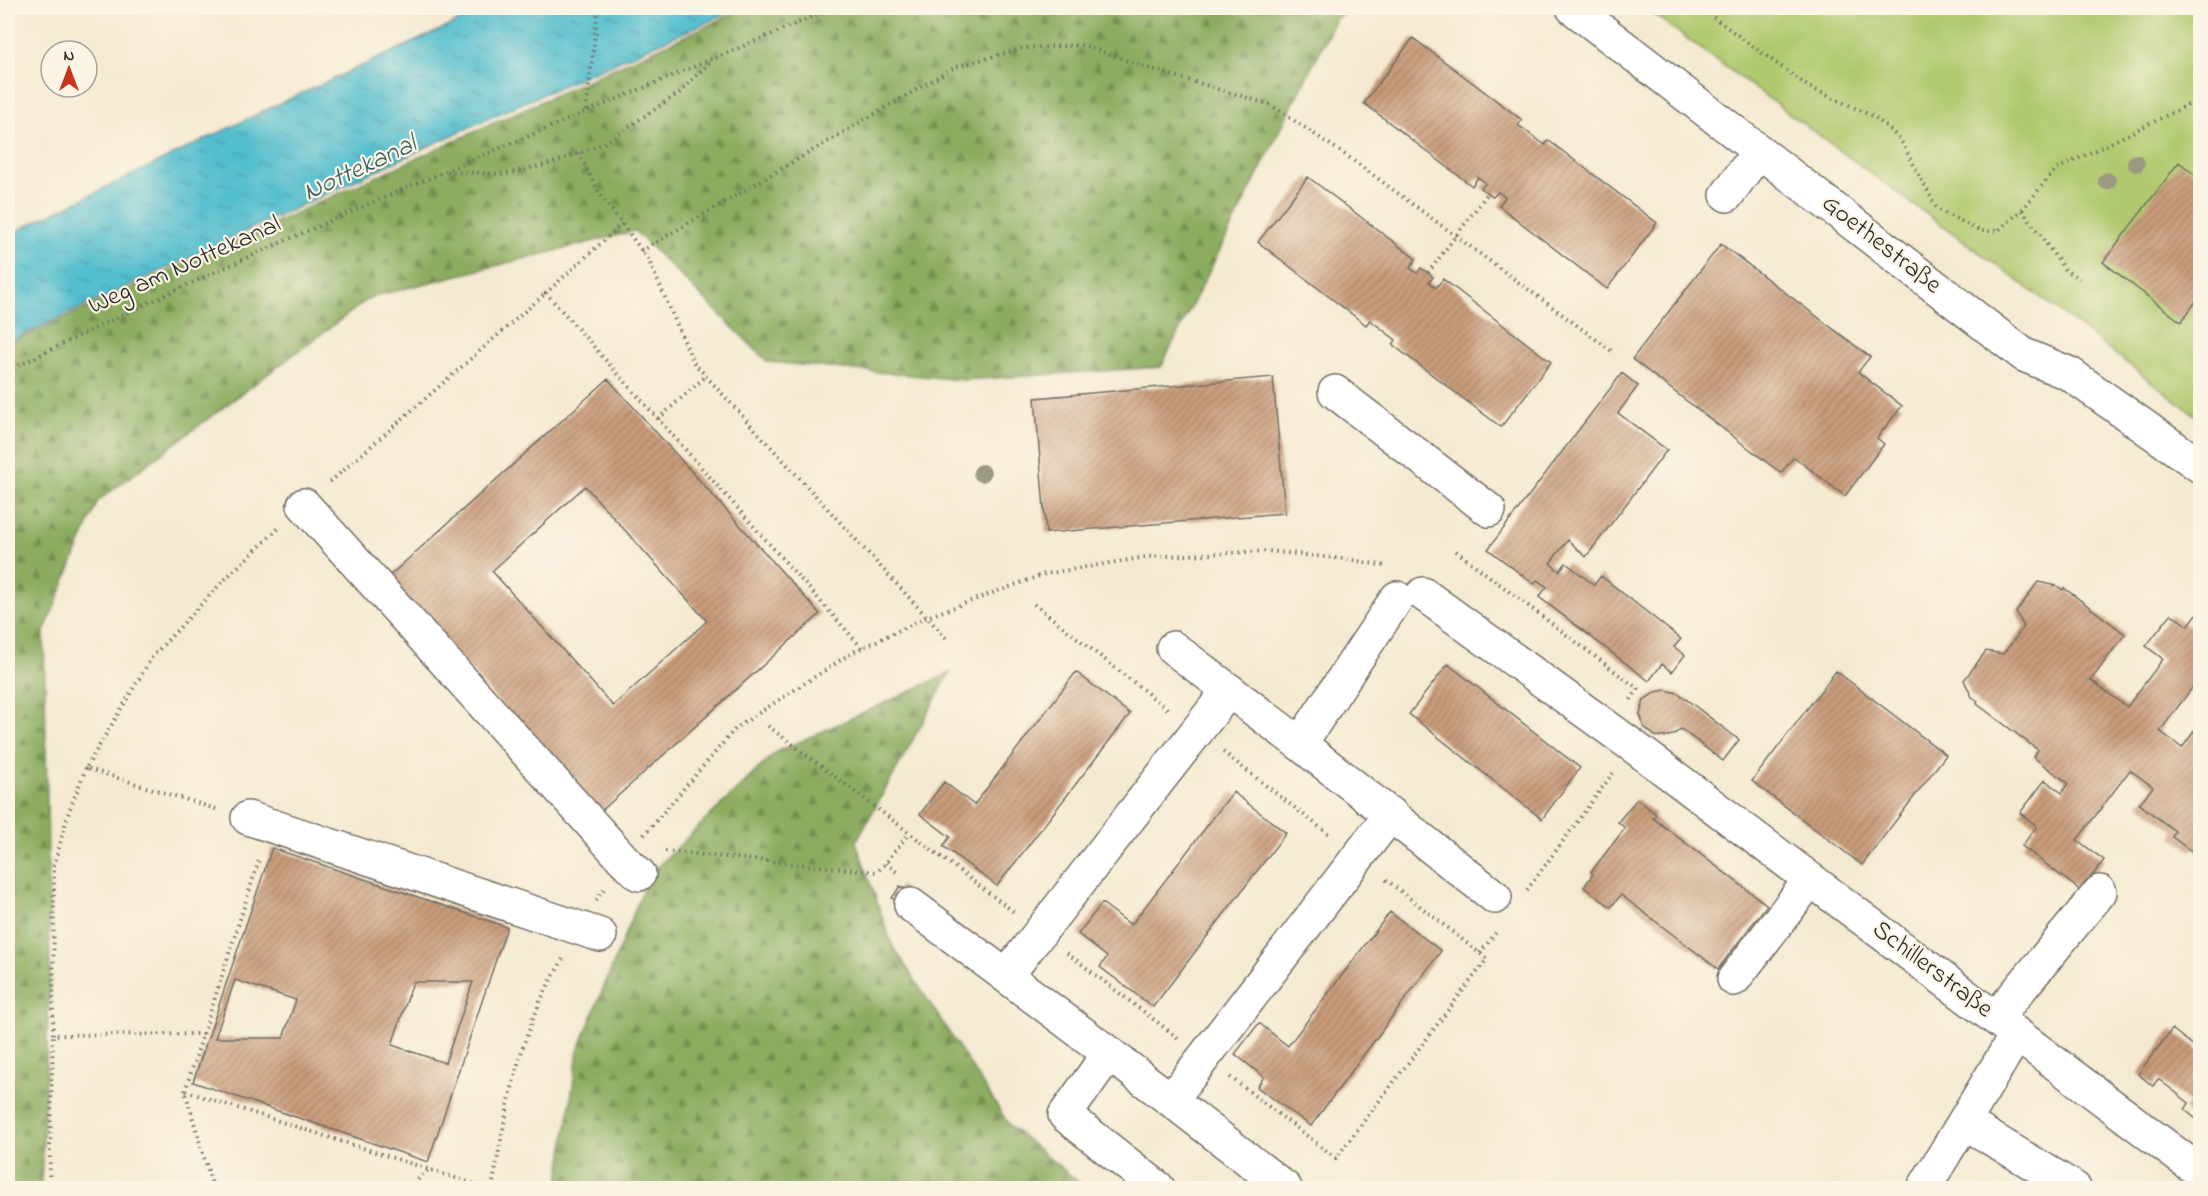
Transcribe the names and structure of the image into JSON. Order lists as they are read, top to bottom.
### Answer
{
  "streets": {
    "street": ["Goethestraße", "Schillerstraße"],
    "path": ["Weg am Nottekanal"]
  },
  "water": ["Nottekanal"],
  "north": "top"
}
